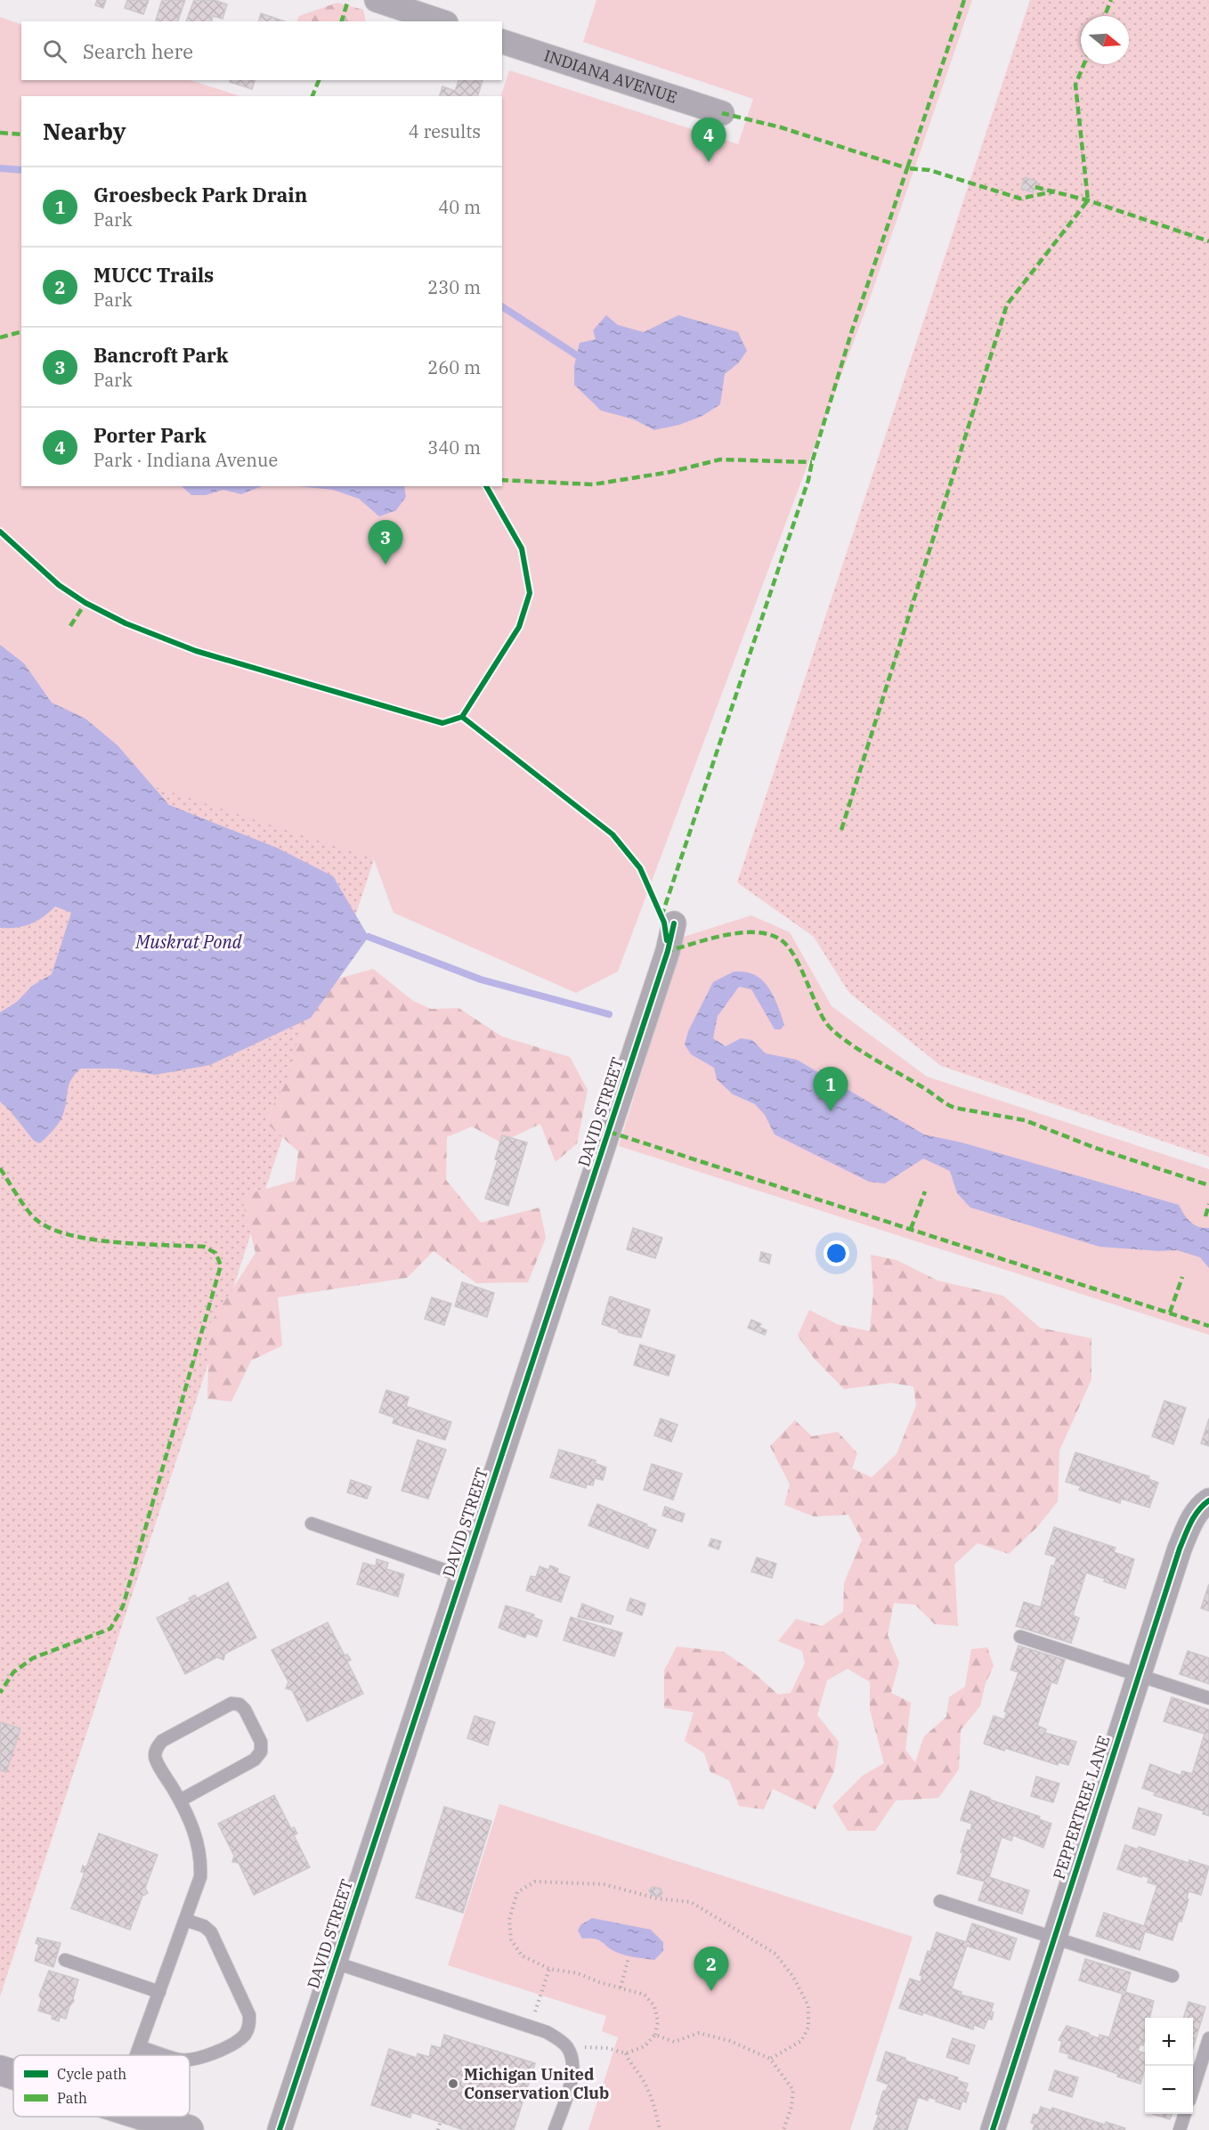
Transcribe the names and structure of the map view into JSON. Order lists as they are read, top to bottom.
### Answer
{
  "streets": {
    "street": ["INDIANA AVENUE", "DAVID STREET", "PEPPERTREE LANE"]
  },
  "water": ["Muskrat Pond"],
  "places": ["Michigan United Conservation Club"],
  "legend": ["Cycle path", "Path"],
  "north": "right",
  "page": {
    "search": "Search here",
    "heading": ["Nearby", "4 results"],
    "pins": [
      "4",
      "3",
      "1",
      "2"
    ],
    "list": [
      {
        "mark": "1",
        "name": "Groesbeck Park Drain",
        "note": "Park",
        "value": "40 m"
      },
      {
        "mark": "2",
        "name": "MUCC Trails",
        "note": "Park",
        "value": "230 m"
      },
      {
        "mark": "3",
        "name": "Bancroft Park",
        "note": "Park",
        "value": "260 m"
      },
      {
        "mark": "4",
        "name": "Porter Park",
        "note": "Park · Indiana Avenue",
        "value": "340 m"
      }
    ],
    "map_buttons": ["+", "−"]
  }
}
